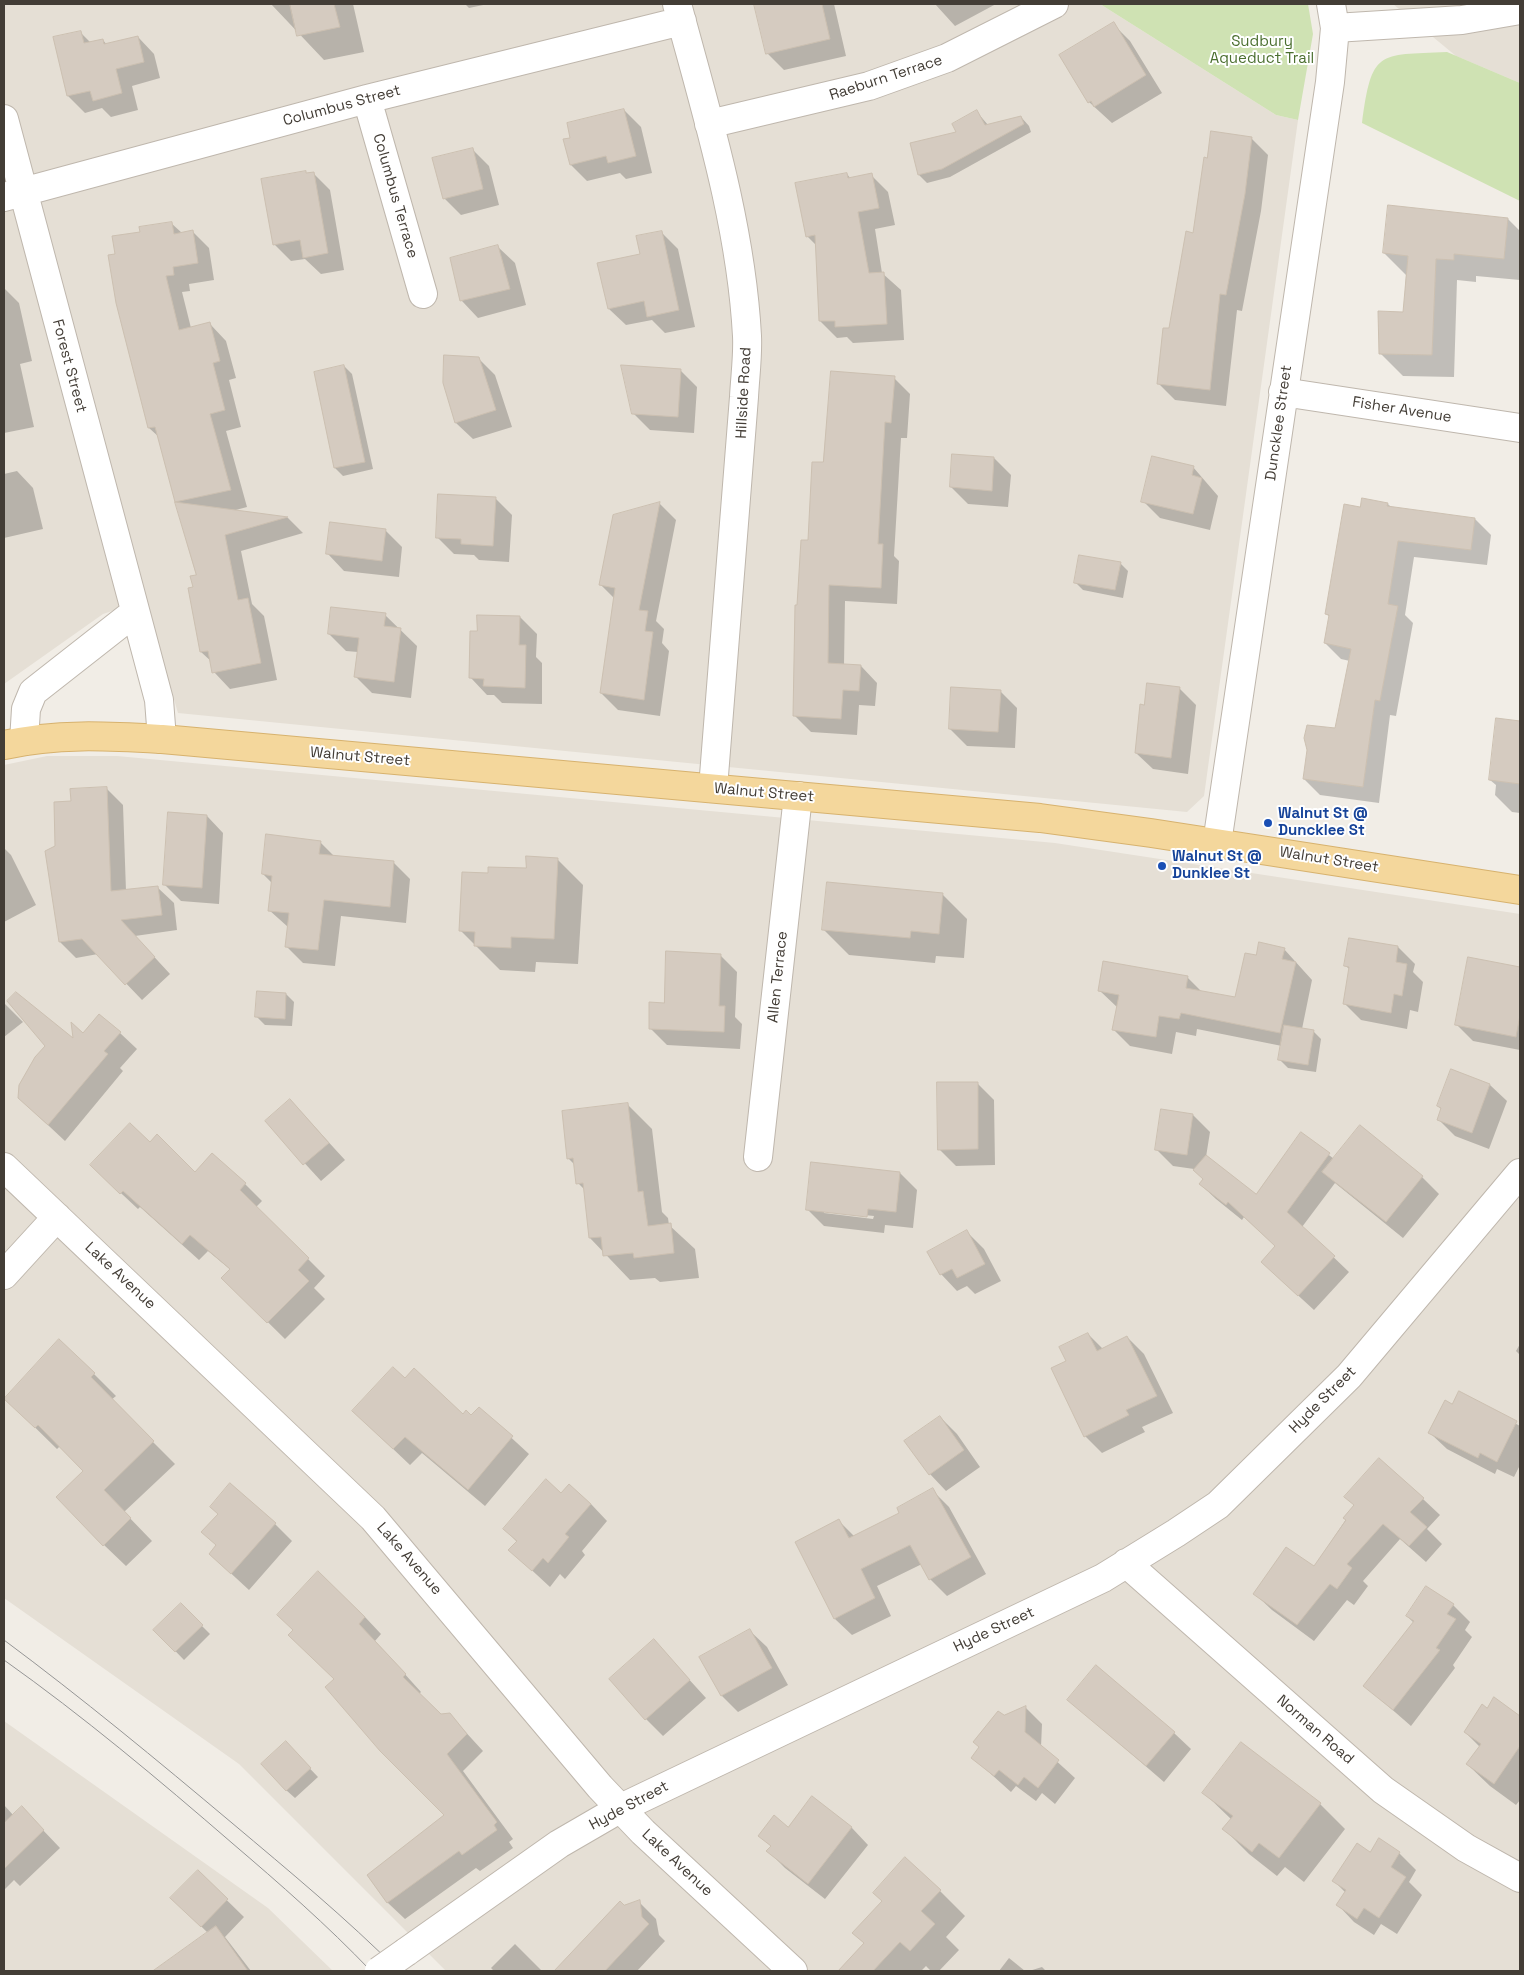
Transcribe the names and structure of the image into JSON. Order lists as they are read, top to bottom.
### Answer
{
  "streets": {
    "main road": ["Walnut Street"],
    "street": [
      "Raeburn Terrace",
      "Columbus Street",
      "Columbus Terrace",
      "Forest Street",
      "Hillside Road",
      "Fisher Avenue",
      "Duncklee Street",
      "Allen Terrace",
      "Lake Avenue",
      "Hyde Street",
      "Norman Road"
    ]
  },
  "crossings": [
    ["Raeburn Terrace", "Hillside Road"],
    ["Columbus Street", "Columbus Terrace"],
    ["Columbus Street", "Forest Street"],
    ["Columbus Street", "Hillside Road"],
    ["Forest Street", "Walnut Street"],
    ["Hillside Road", "Walnut Street"],
    ["Fisher Avenue", "Duncklee Street"],
    ["Duncklee Street", "Walnut Street"],
    ["Walnut Street", "Allen Terrace"],
    ["Lake Avenue", "Hyde Street"],
    ["Hyde Street", "Norman Road"]
  ],
  "parks": ["Sudbury Aqueduct Trail"],
  "places": ["Walnut St @ Duncklee St", "Walnut St @ Dunklee St"]
}
